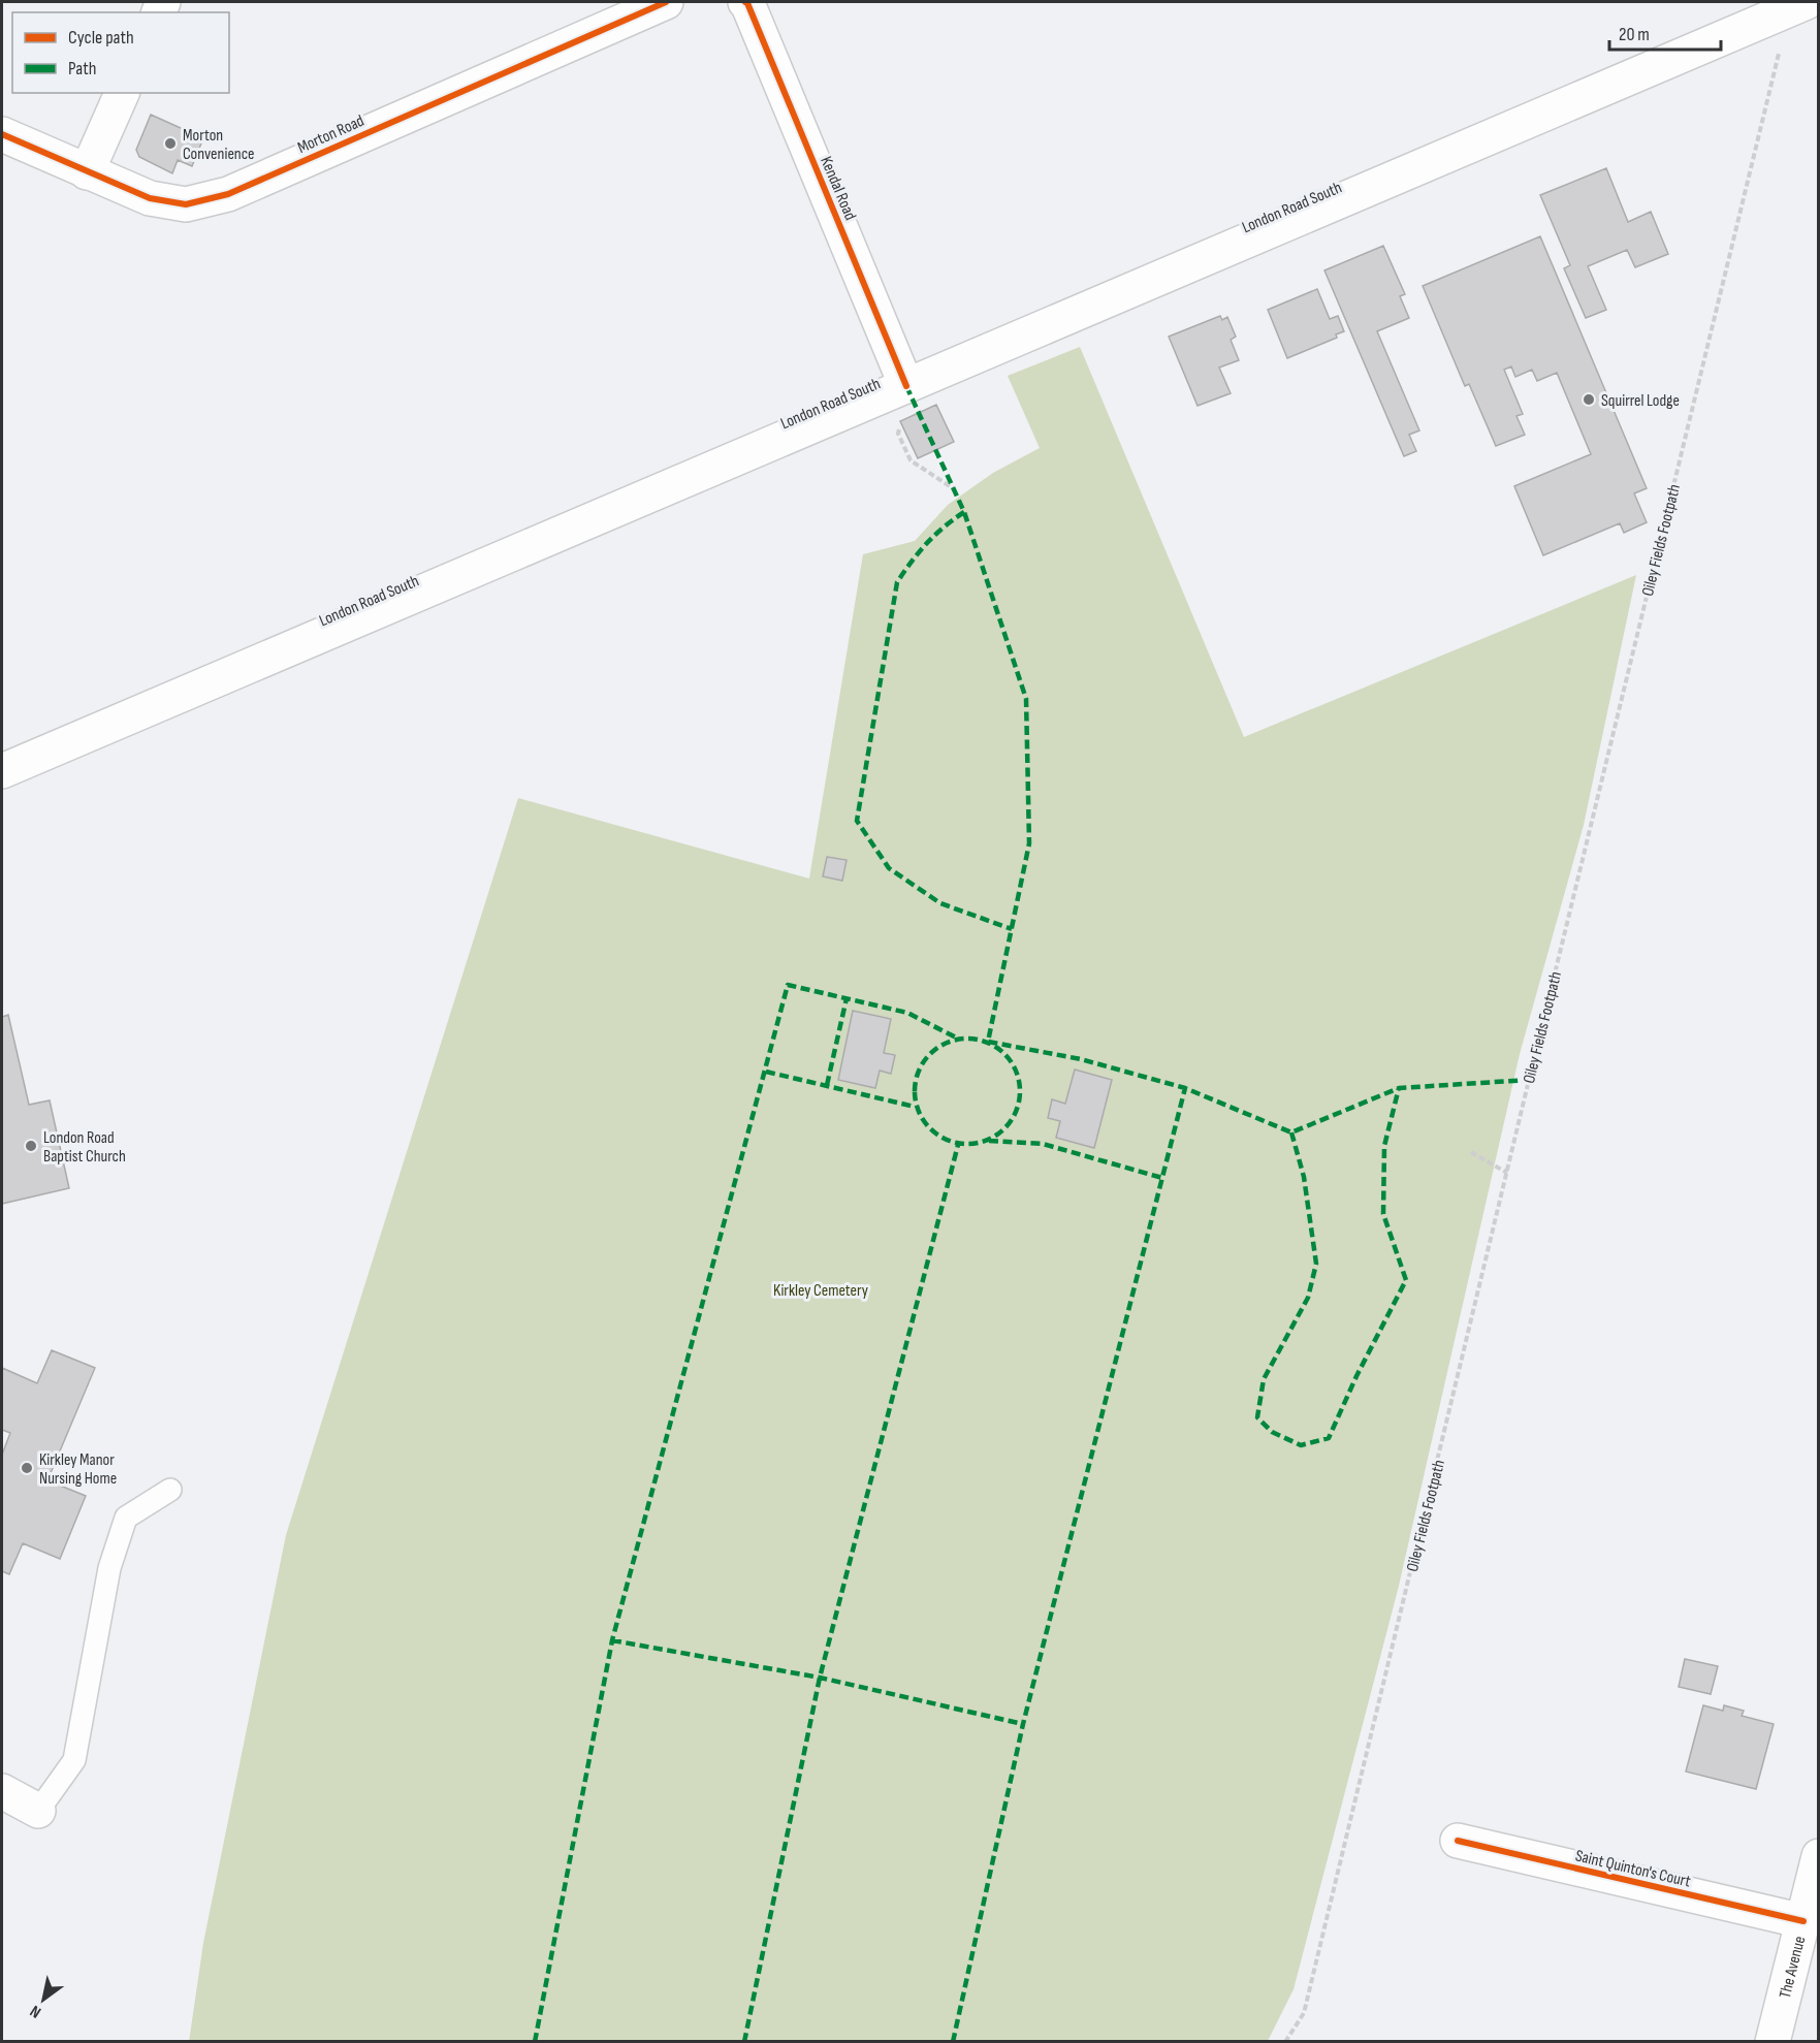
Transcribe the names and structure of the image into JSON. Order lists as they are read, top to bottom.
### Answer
{
  "streets": {
    "main road": [
      "Morton Road",
      "Kendal Road",
      "London Road South",
      "Saint Quinton's Court",
      "The Avenue"
    ],
    "path": ["Oiley Fields Footpath"]
  },
  "crossings": [
    ["Kendal Road", "London Road South"],
    ["London Road South", "Oiley Fields Footpath"],
    ["Saint Quinton's Court", "The Avenue"]
  ],
  "parks": ["Kirkley Cemetery"],
  "places": [
    "Morton Convenience",
    "Squirrel Lodge",
    "London Road Baptist Church",
    "Kirkley Manor Nursing Home"
  ],
  "legend": ["Cycle path", "Path"],
  "scale_bar": "20 m",
  "north": "bottom left"
}
